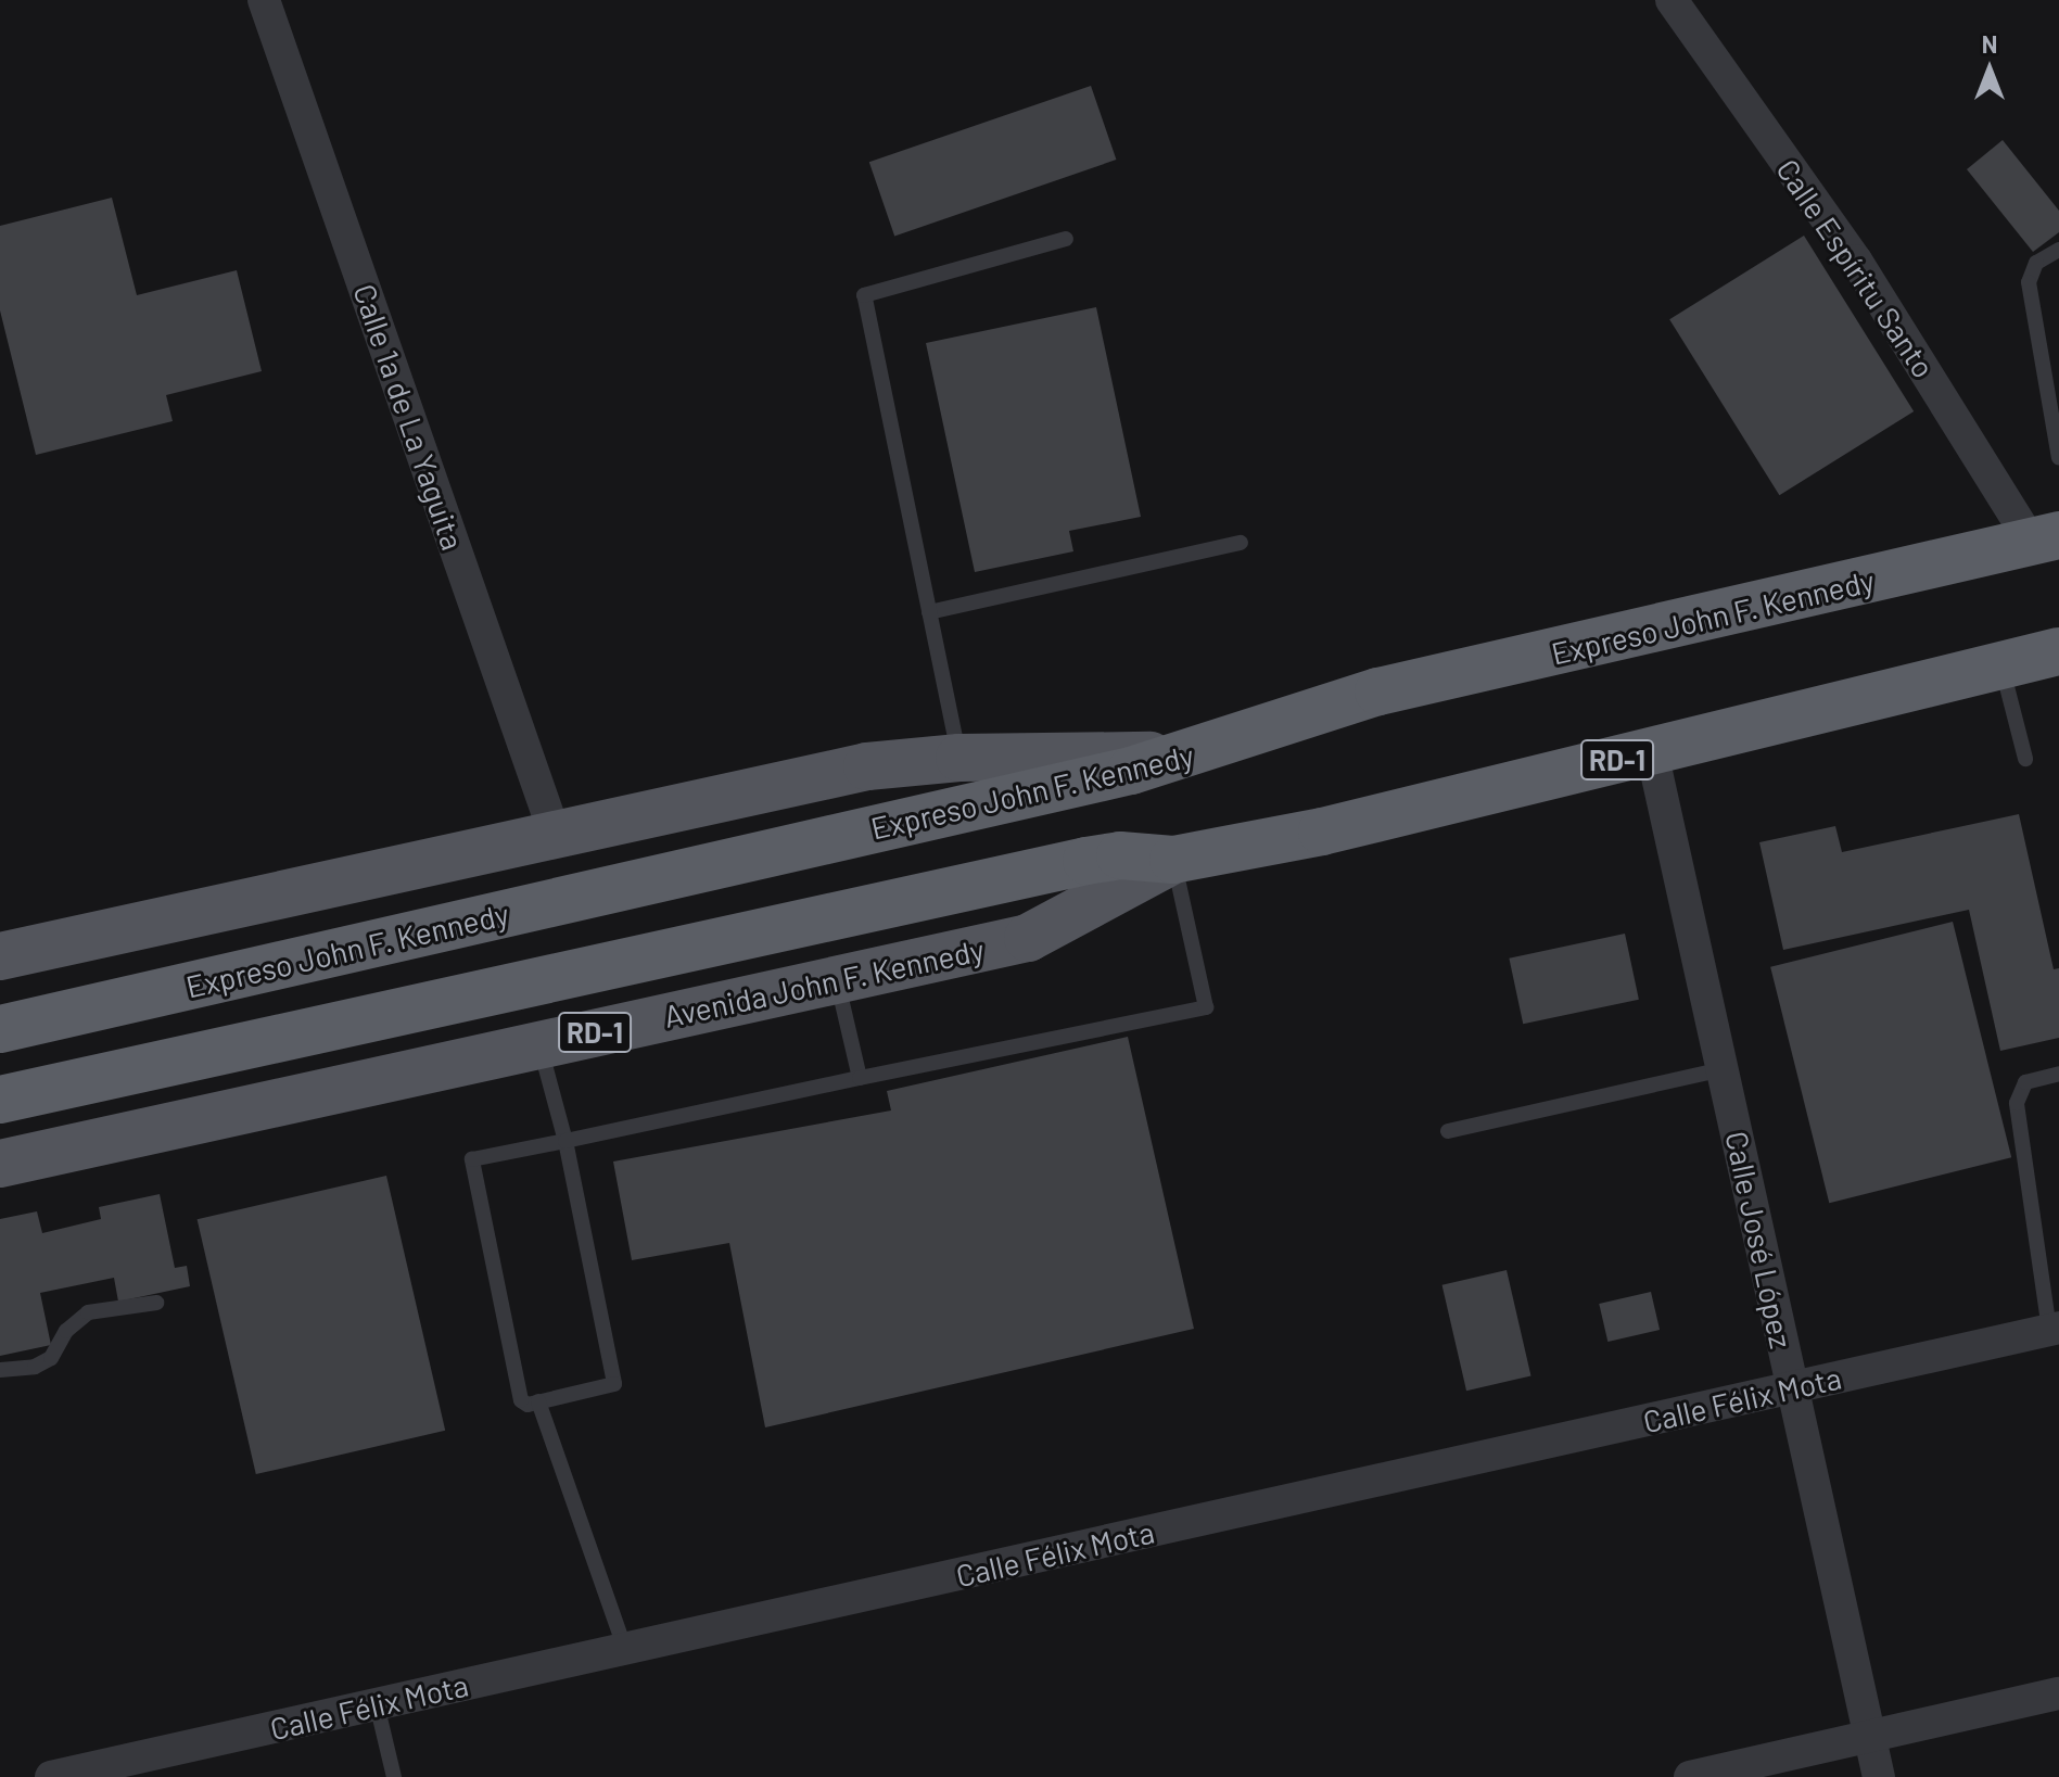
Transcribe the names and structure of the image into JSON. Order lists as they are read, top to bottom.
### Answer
{
  "streets": {
    "highway": ["Expreso John F. Kennedy", "RD-1"],
    "main road": ["Avenida John F. Kennedy"],
    "street": [
      "Calle Espíritu Santo",
      "Calle 1a de La Yaguita",
      "Calle José López",
      "Calle Félix Mota"
    ]
  },
  "crossings": [
    ["Calle Espíritu Santo", "Expreso John F. Kennedy"],
    ["RD-1", "Avenida John F. Kennedy"],
    ["RD-1", "Calle José López"],
    ["Calle José López", "Calle Félix Mota"]
  ],
  "north": "top"
}
